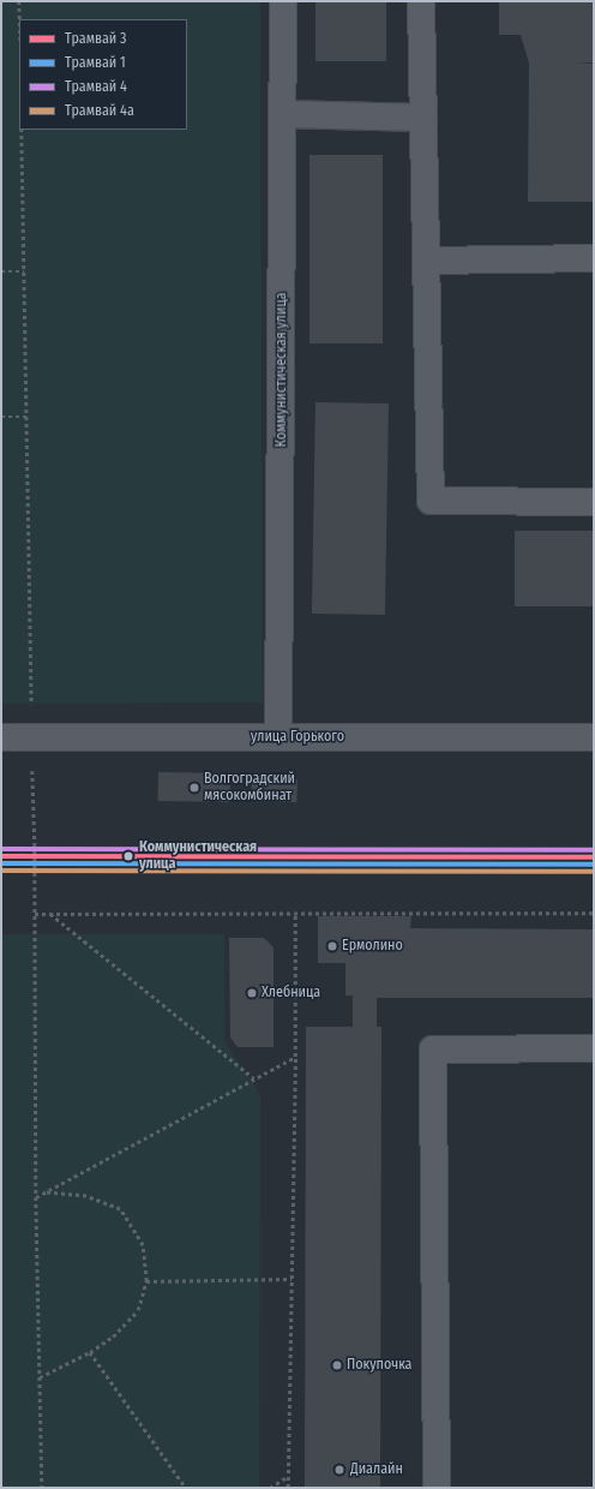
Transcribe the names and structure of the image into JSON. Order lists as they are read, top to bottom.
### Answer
{
  "streets": {
    "street": ["Коммунистическая улица", "улица Горького"]
  },
  "crossings": [
    ["Коммунистическая улица", "улица Горького"]
  ],
  "places": [
    "Волгоградский мясокомбинат",
    "Коммунистическая улица",
    "Ермолино",
    "Хлебница",
    "Покупочка",
    "Диалайн"
  ],
  "lines": [
    "tram line 4",
    "tram line 3",
    "tram line 1",
    "tram line 4а"
  ],
  "legend": [
    "Трамвай 3",
    "Трамвай 1",
    "Трамвай 4",
    "Трамвай 4а"
  ]
}
